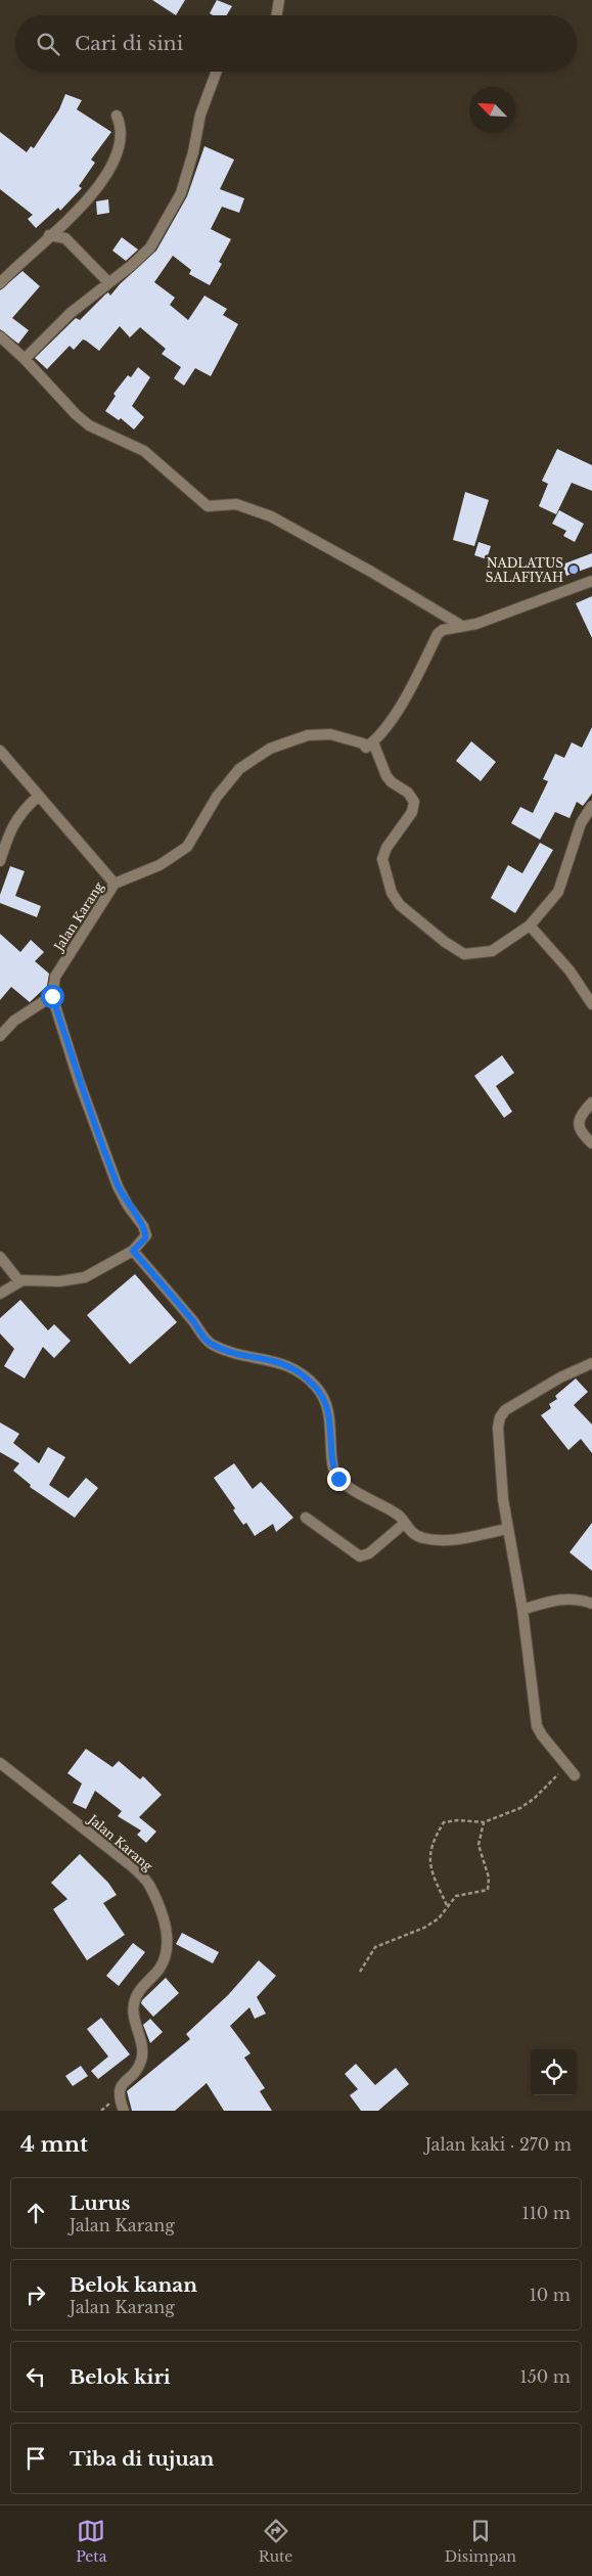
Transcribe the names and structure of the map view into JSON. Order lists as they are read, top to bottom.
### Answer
{
  "streets": {
    "street": ["Jalan Karang"]
  },
  "places": ["NADLATUS SALAFIYAH"],
  "north": "top left",
  "page": {
    "search": "Cari di sini",
    "heading": ["4 mnt", "Jalan kaki · 270 m"],
    "list": [
      ["Lurus", "Jalan Karang", "110 m"],
      ["Belok kanan", "Jalan Karang", "10 m"],
      ["Belok kiri", "150 m"],
      "Tiba di tujuan"
    ],
    "nav": ["Peta", "Rute", "Disimpan"]
  }
}
